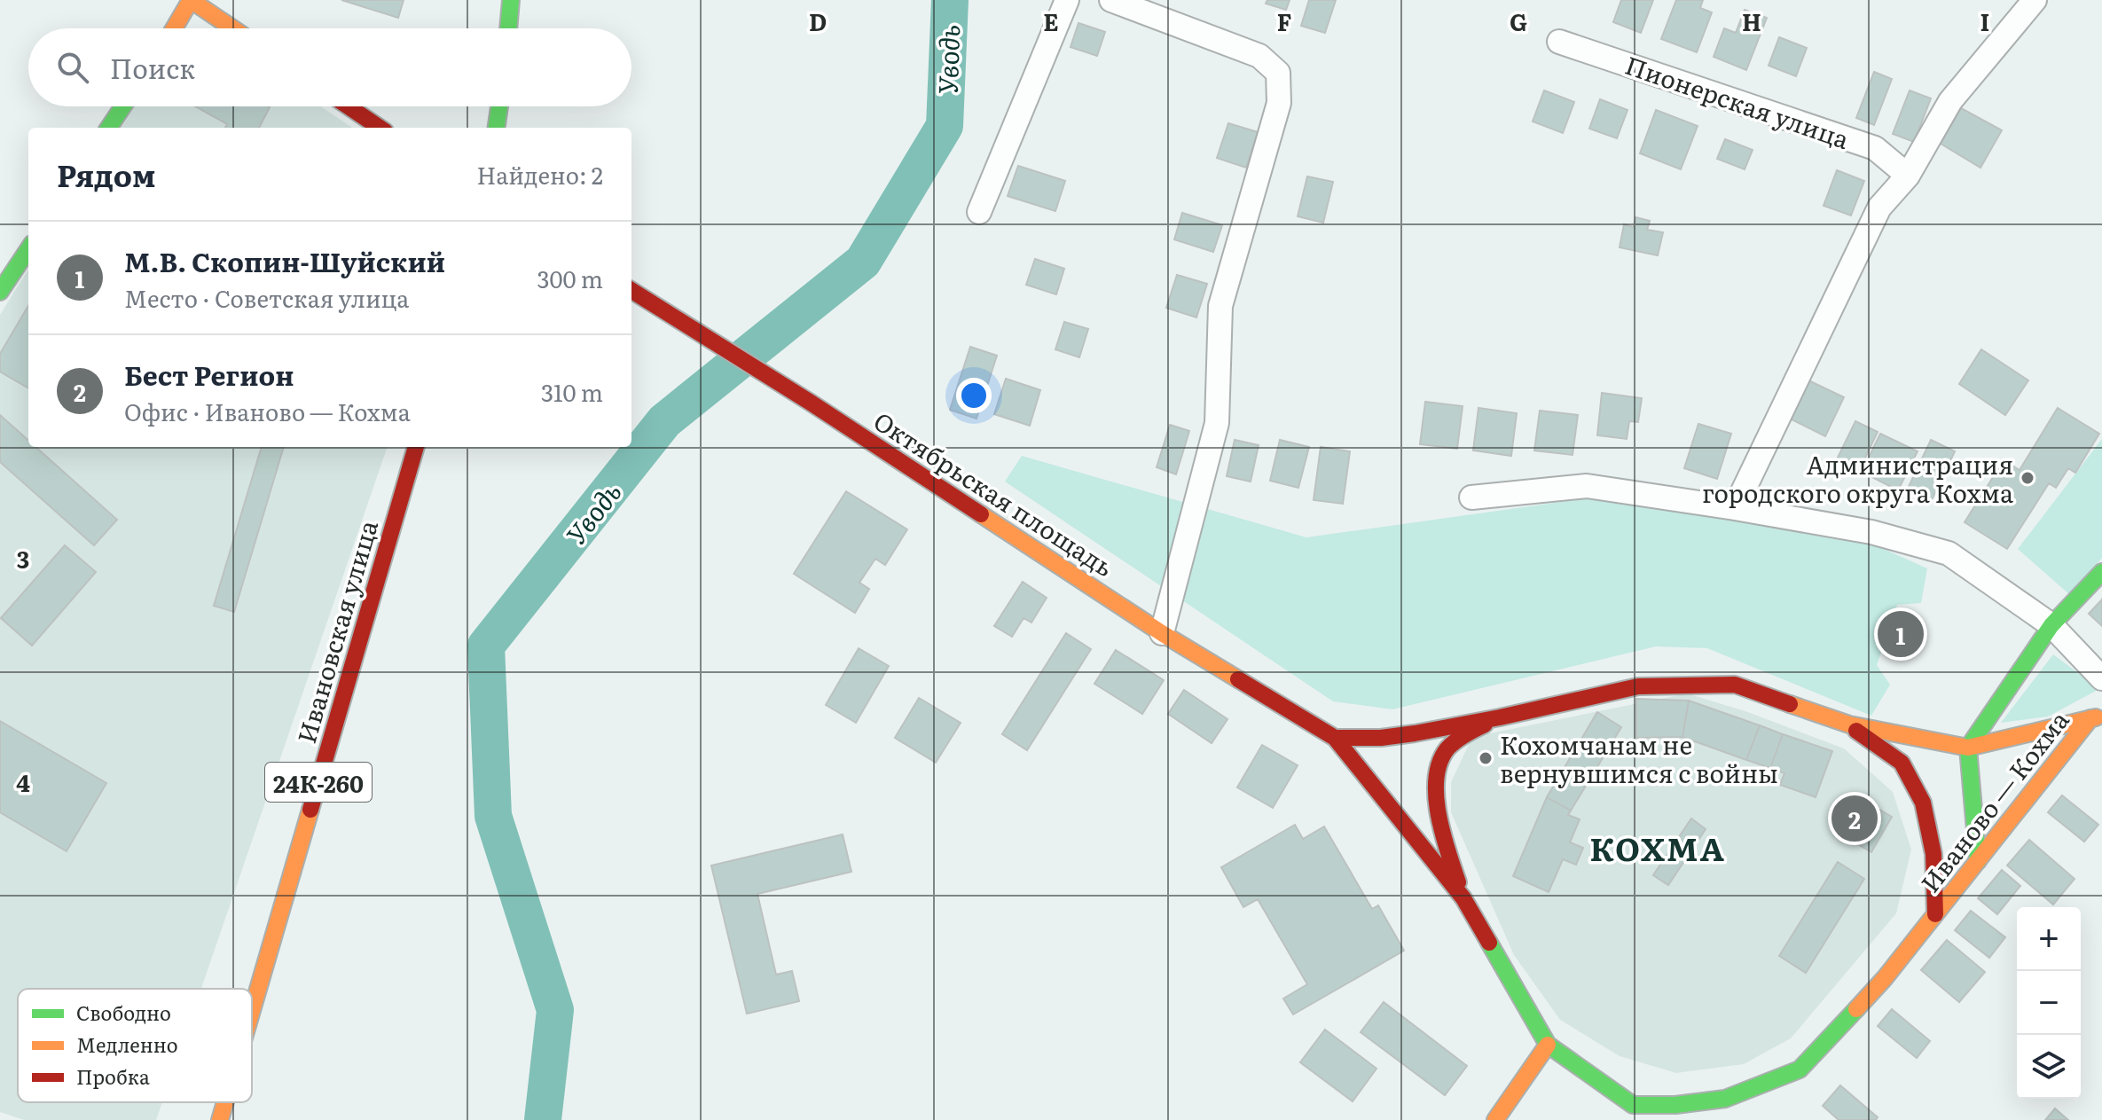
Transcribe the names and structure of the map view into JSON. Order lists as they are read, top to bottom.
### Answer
{
  "streets": {
    "main road": [
      "Октябрьская площадь",
      "Ивановская улица",
      "24К-260",
      "Иваново — Кохма"
    ],
    "street": ["Пионерская улица"]
  },
  "crossings": [
    ["Октябрьская площадь", "Иваново — Кохма"]
  ],
  "districts": ["КОХМА"],
  "water": ["Уводь"],
  "places": ["Администрация городского округа Кохма", "Кохомчанам не вернувшимся с войны"],
  "legend": ["Свободно", "Медленно", "Пробка"],
  "page": {
    "search": "Поиск",
    "heading": ["Рядом", "Найдено: 2"],
    "list": [
      {
        "mark": "1",
        "name": "М.В. Скопин-Шуйский",
        "note": "Место · Советская улица",
        "value": "300 m"
      },
      {
        "mark": "2",
        "name": "Бест Регион",
        "note": "Офис · Иваново — Кохма",
        "value": "310 m"
      }
    ],
    "pins": ["1", "2"],
    "map_buttons": ["+", "−"]
  },
  "grid": {
    "columns": [
      "D",
      "E",
      "F",
      "G",
      "H",
      "I"
    ],
    "rows": ["3", "4"]
  }
}
